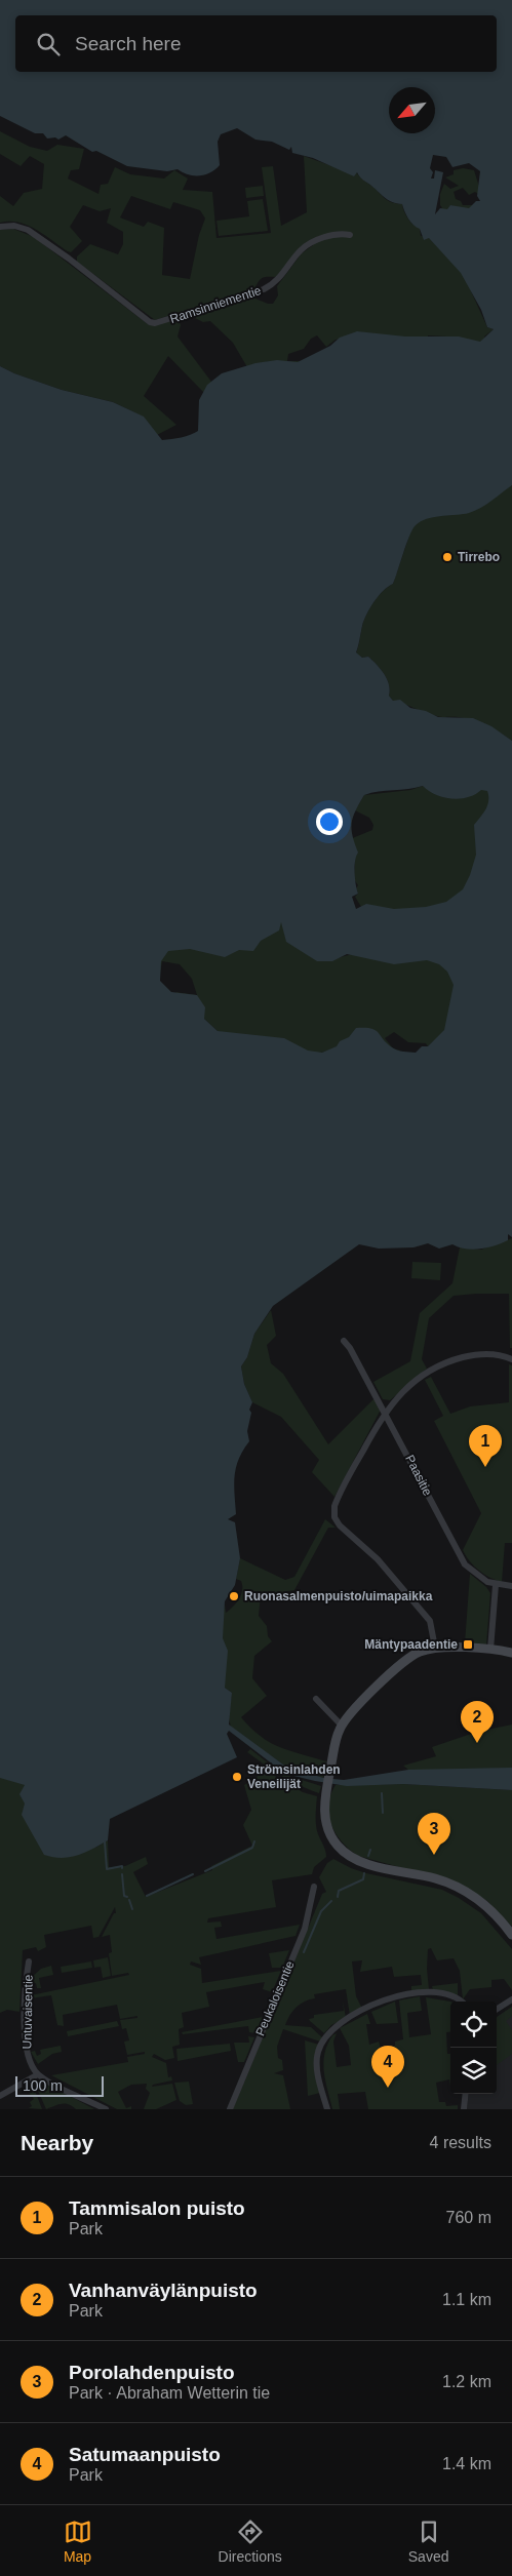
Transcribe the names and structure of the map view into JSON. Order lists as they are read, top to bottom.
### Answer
{
  "streets": {
    "street": [
      "Ramsinniementie",
      "Paasitie",
      "Peukaloisentie",
      "Untuvaisentie"
    ]
  },
  "places": {
    "other": ["Tirrebo", "Ruonasalmenpuisto/uimapaikka", "Strömsinlahden Veneilijät"],
    "transit": ["Mäntypaadentie"]
  },
  "scale_bar": "100 m",
  "north": "bottom left",
  "page": {
    "search": "Search here",
    "pins": [
      "1",
      "2",
      "3",
      "4"
    ],
    "scale": "100 m",
    "heading": ["Nearby", "4 results"],
    "list": [
      {
        "mark": "1",
        "name": "Tammisalon puisto",
        "note": "Park",
        "value": "760 m"
      },
      {
        "mark": "2",
        "name": "Vanhanväylänpuisto",
        "note": "Park",
        "value": "1.1 km"
      },
      {
        "mark": "3",
        "name": "Porolahdenpuisto",
        "note": "Park · Abraham Wetterin tie",
        "value": "1.2 km"
      },
      {
        "mark": "4",
        "name": "Satumaanpuisto",
        "note": "Park",
        "value": "1.4 km"
      }
    ],
    "nav": ["Map", "Directions", "Saved"]
  }
}
